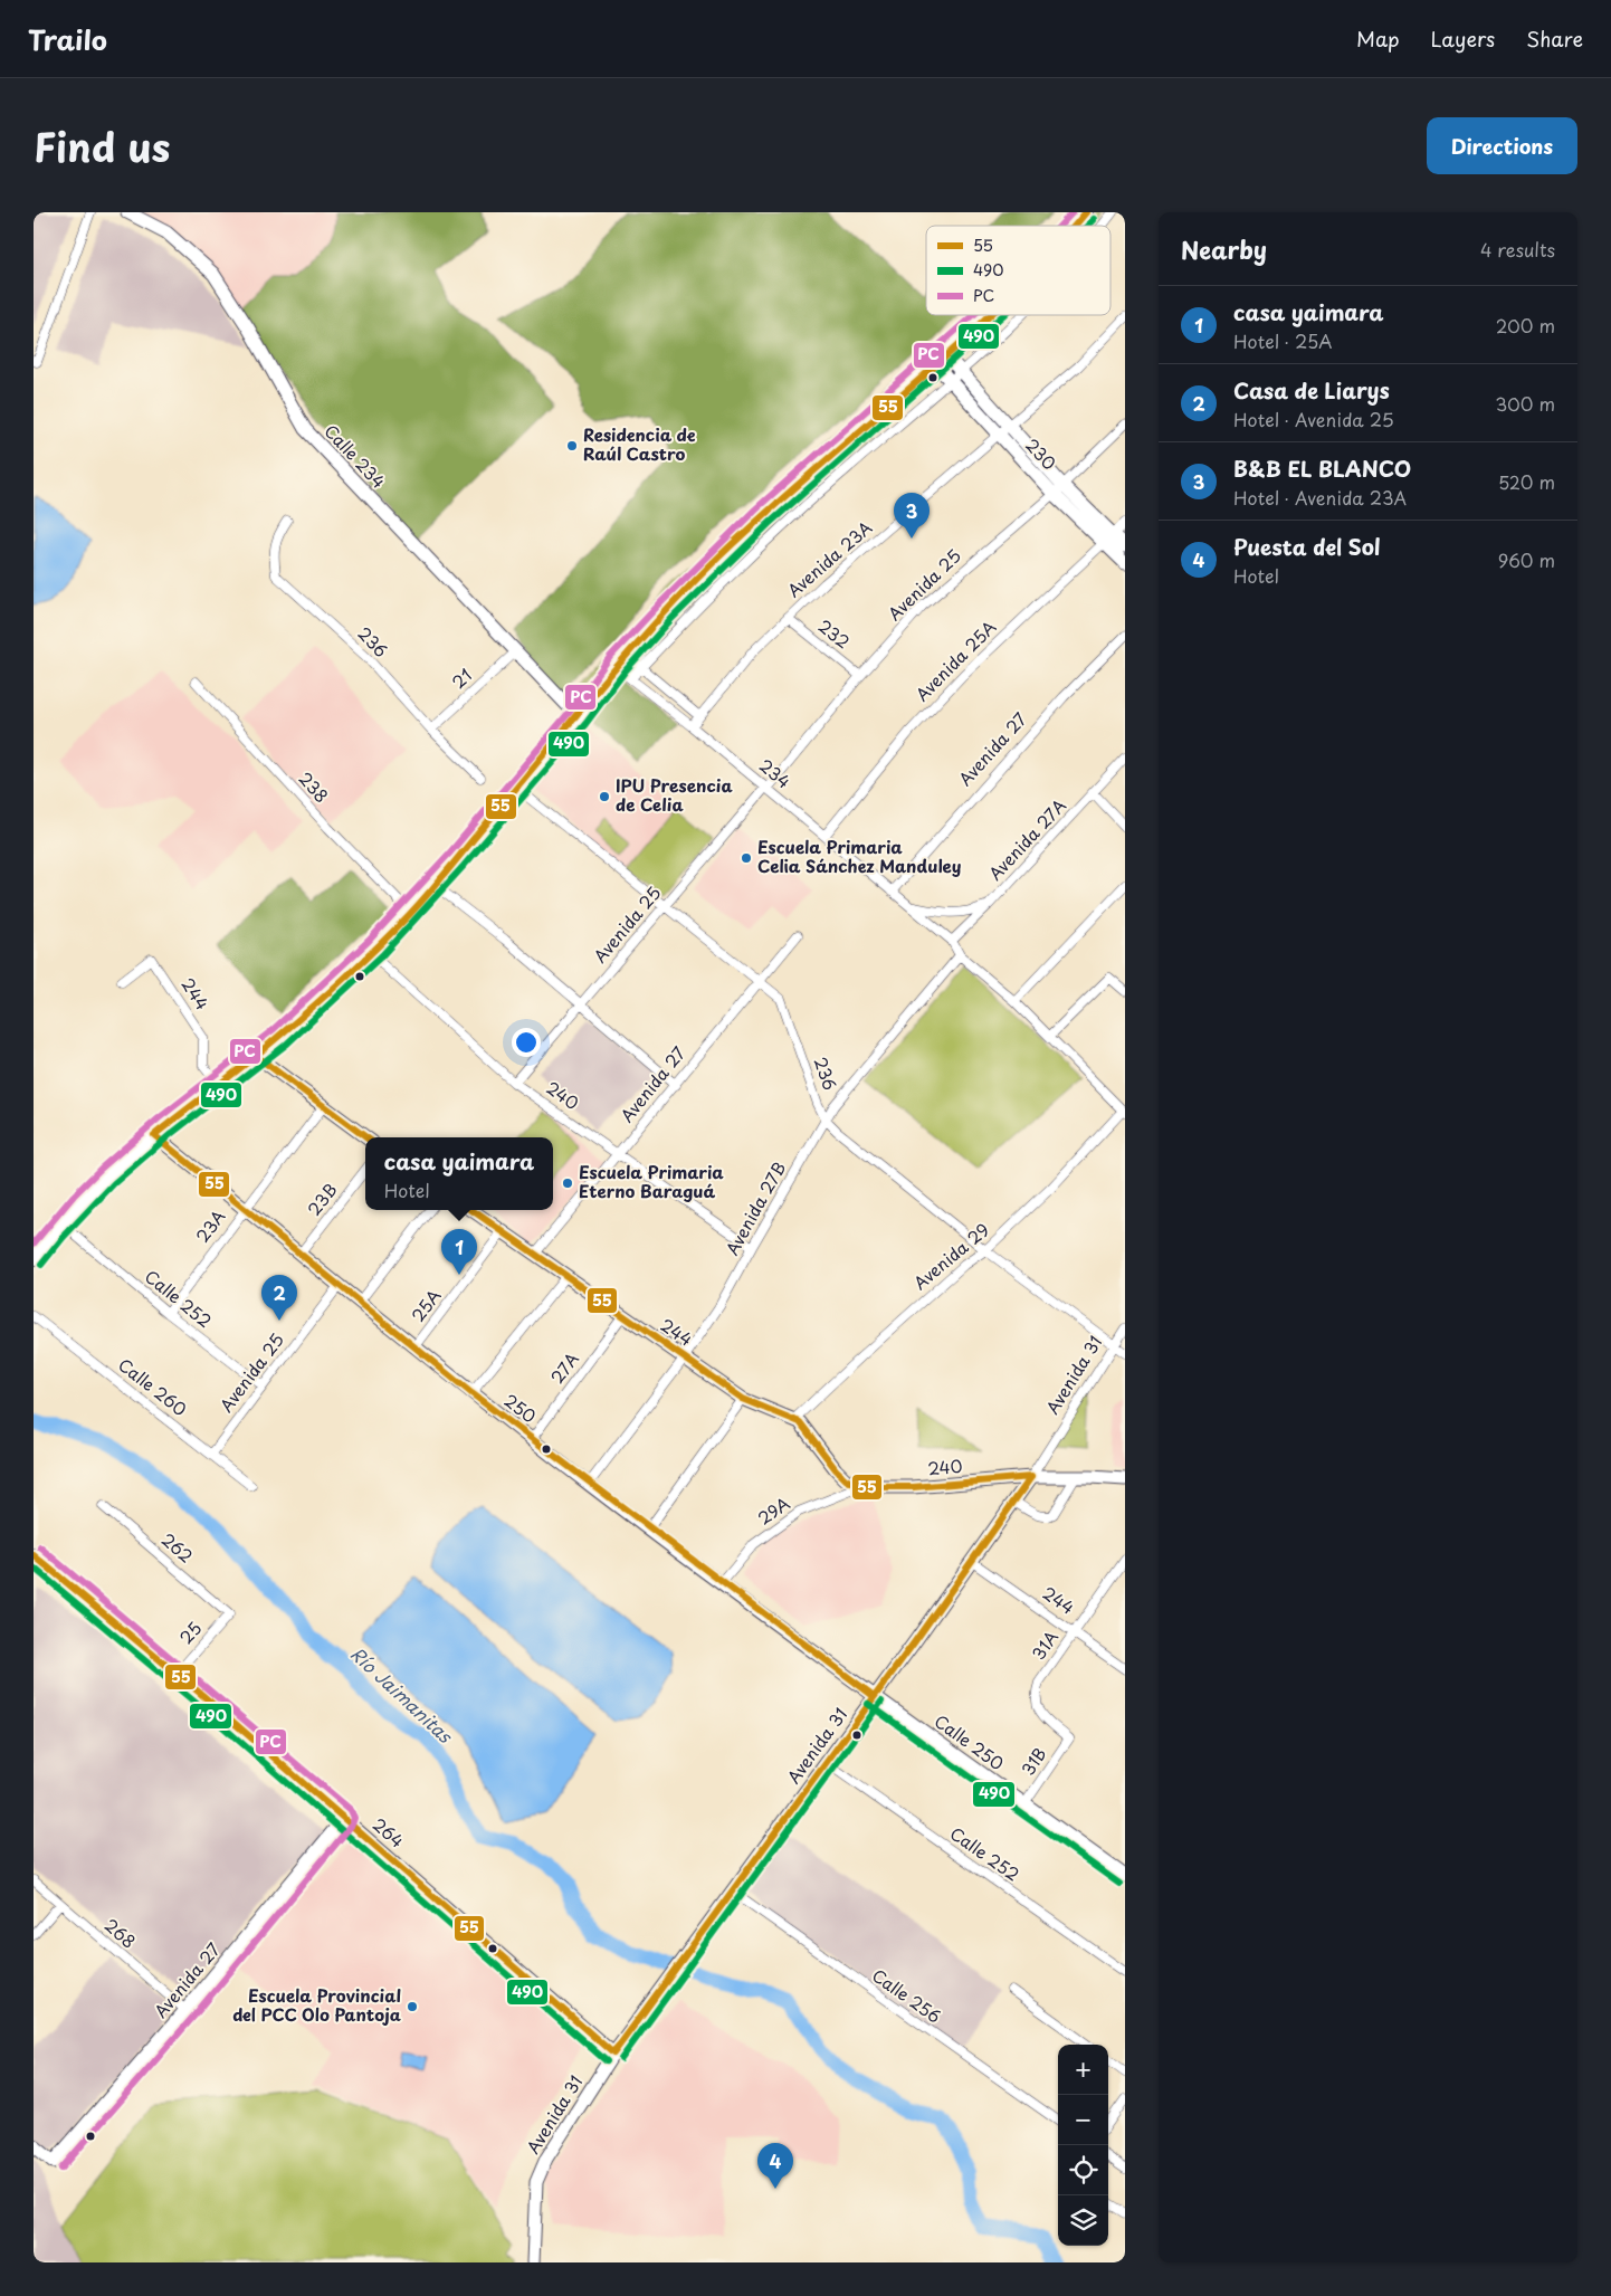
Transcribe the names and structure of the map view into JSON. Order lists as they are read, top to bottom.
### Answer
{
  "streets": {
    "street": [
      "230",
      "Calle 234",
      "Avenida 23A",
      "Avenida 25",
      "232",
      "236",
      "Avenida 25A",
      "21",
      "Avenida 27",
      "234",
      "238",
      "Avenida 27A",
      "244",
      "240",
      "23B",
      "Avenida 27B",
      "23A",
      "Avenida 29",
      "Calle 252",
      "25A",
      "27A",
      "Avenida 31",
      "Calle 260",
      "250",
      "29A",
      "262",
      "25",
      "31A",
      "Calle 250",
      "31B",
      "264",
      "268",
      "Calle 256"
    ]
  },
  "crossings": [
    ["230", "Avenida 23A"],
    ["230", "Avenida 25"],
    ["230", "Avenida 25A"],
    ["Calle 234", "21"],
    ["Avenida 23A", "232"],
    ["Avenida 23A", "234"],
    ["Avenida 25", "232"],
    ["Avenida 25", "236"],
    ["Avenida 25", "234"],
    ["Avenida 25", "240"],
    ["Avenida 25", "Calle 252"],
    ["Avenida 25", "Calle 260"],
    ["Avenida 25", "250"],
    ["236", "21"],
    ["236", "Avenida 27"],
    ["236", "Avenida 27B"],
    ["Avenida 25A", "234"],
    ["Avenida 27", "234"],
    ["Avenida 27", "244"],
    ["Avenida 27", "240"],
    ["Avenida 27", "264"],
    ["Avenida 27", "268"],
    ["234", "Avenida 27A"],
    ["234", "Avenida 27B"],
    ["234", "Avenida 29"],
    ["244", "240"],
    ["244", "Avenida 27B"],
    ["244", "Avenida 29"],
    ["244", "25A"],
    ["244", "27A"],
    ["244", "Avenida 31"],
    ["244", "29A"],
    ["244", "31A"],
    ["240", "Avenida 27B"],
    ["240", "Avenida 31"],
    ["240", "29A"],
    ["23B", "250"],
    ["Avenida 27B", "250"],
    ["23A", "Calle 252"],
    ["23A", "250"],
    ["Calle 252", "Avenida 31"],
    ["25A", "250"],
    ["27A", "250"],
    ["Avenida 31", "250"],
    ["Avenida 31", "Calle 250"],
    ["Avenida 31", "264"],
    ["Avenida 31", "Calle 256"],
    ["250", "29A"],
    ["250", "Calle 250"],
    ["262", "25"],
    ["25", "264"],
    ["31A", "31B"],
    ["Calle 250", "31B"]
  ],
  "water": ["Río Jaimanitas"],
  "places": [
    "Residencia de Raúl Castro",
    "IPU Presencia de Celia",
    "Escuela Primaria Celia Sánchez Manduley",
    "Escuela Primaria Eterno Baraguá",
    "Escuela Provincial del PCC Olo Pantoja"
  ],
  "lines": ["transit line 55", "transit line PC", "transit line 490"],
  "legend": ["55", "490", "PC"],
  "page": {
    "header": "Trailo",
    "nav": ["Map", "Layers", "Share"],
    "title": "Find us",
    "buttons": "Directions",
    "heading": ["Nearby", "4 results"],
    "list": [
      {
        "mark": "1",
        "name": "casa yaimara",
        "note": "Hotel · 25A",
        "value": "200 m"
      },
      {
        "mark": "2",
        "name": "Casa de Liarys",
        "note": "Hotel · Avenida 25",
        "value": "300 m"
      },
      {
        "mark": "3",
        "name": "B&B EL BLANCO",
        "note": "Hotel · Avenida 23A",
        "value": "520 m"
      },
      {
        "mark": "4",
        "name": "Puesta del Sol",
        "note": "Hotel",
        "value": "960 m"
      }
    ],
    "pins": [
      "3",
      "1",
      "2",
      "4"
    ],
    "popup": ["casa yaimara", "Hotel"],
    "map_buttons": ["+", "−"]
  }
}
